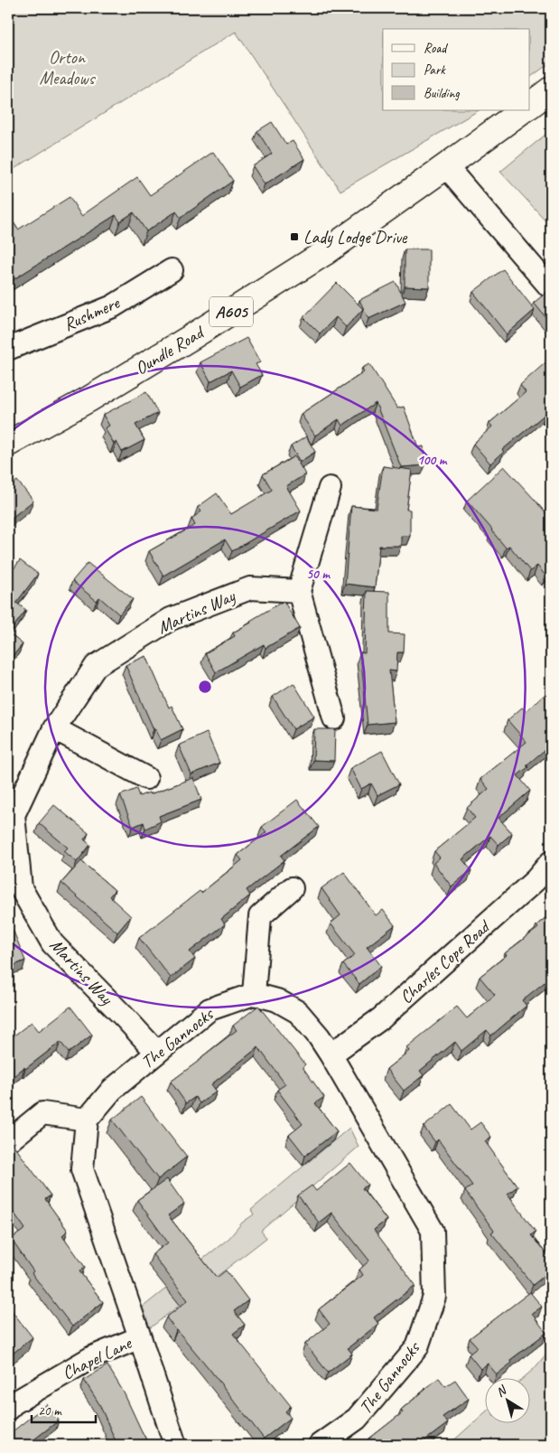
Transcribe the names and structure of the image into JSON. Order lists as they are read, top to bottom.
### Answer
{
  "streets": {
    "main road": ["A605", "Oundle Road"],
    "street": [
      "Rushmere",
      "Martins Way",
      "Charles Cope Road",
      "The Gannocks",
      "Chapel Lane"
    ]
  },
  "crossings": [
    ["Martins Way", "The Gannocks"],
    ["Charles Cope Road", "The Gannocks"]
  ],
  "parks": ["Orton Meadows"],
  "places": {
    "transit": ["Lady Lodge Drive"]
  },
  "legend": ["Road", "Park", "Building"],
  "scale_bar": "20 m",
  "north": "top left",
  "rings": ["100 m", "50 m"]
}
